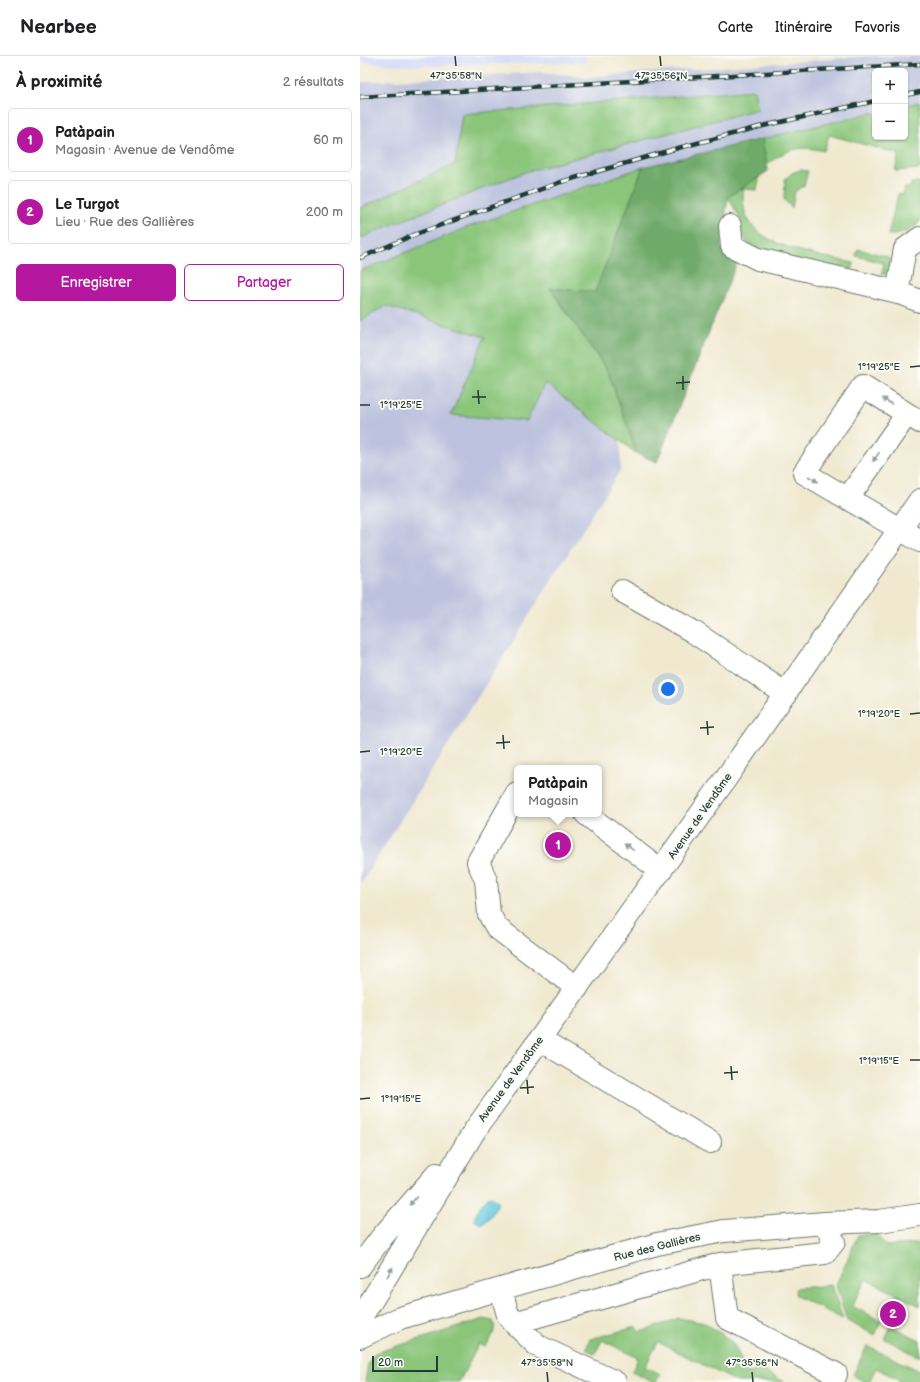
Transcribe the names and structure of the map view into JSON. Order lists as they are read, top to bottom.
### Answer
{
  "streets": {
    "main road": ["Avenue de Vendôme", "Rue des Gallières"]
  },
  "scale_bar": "20 m",
  "page": {
    "header": "Nearbee",
    "nav": ["Carte", "Itinéraire", "Favoris"],
    "heading": ["À proximité", "2 résultats"],
    "map_buttons": ["+", "−"],
    "list": [
      {
        "mark": "1",
        "name": "Patàpain",
        "note": "Magasin · Avenue de Vendôme",
        "value": "60 m"
      },
      {
        "mark": "2",
        "name": "Le Turgot",
        "note": "Lieu · Rue des Gallières",
        "value": "200 m"
      }
    ],
    "buttons": ["Enregistrer", "Partager"],
    "popup": ["Patàpain", "Magasin"],
    "pins": ["1", "2"],
    "scale": "20 m"
  },
  "coordinates": [
    "47°35'58\"N",
    "47°35'56\"N",
    "1°19'25\"E",
    "1°19'20\"E",
    "1°19'15\"E"
  ]
}
